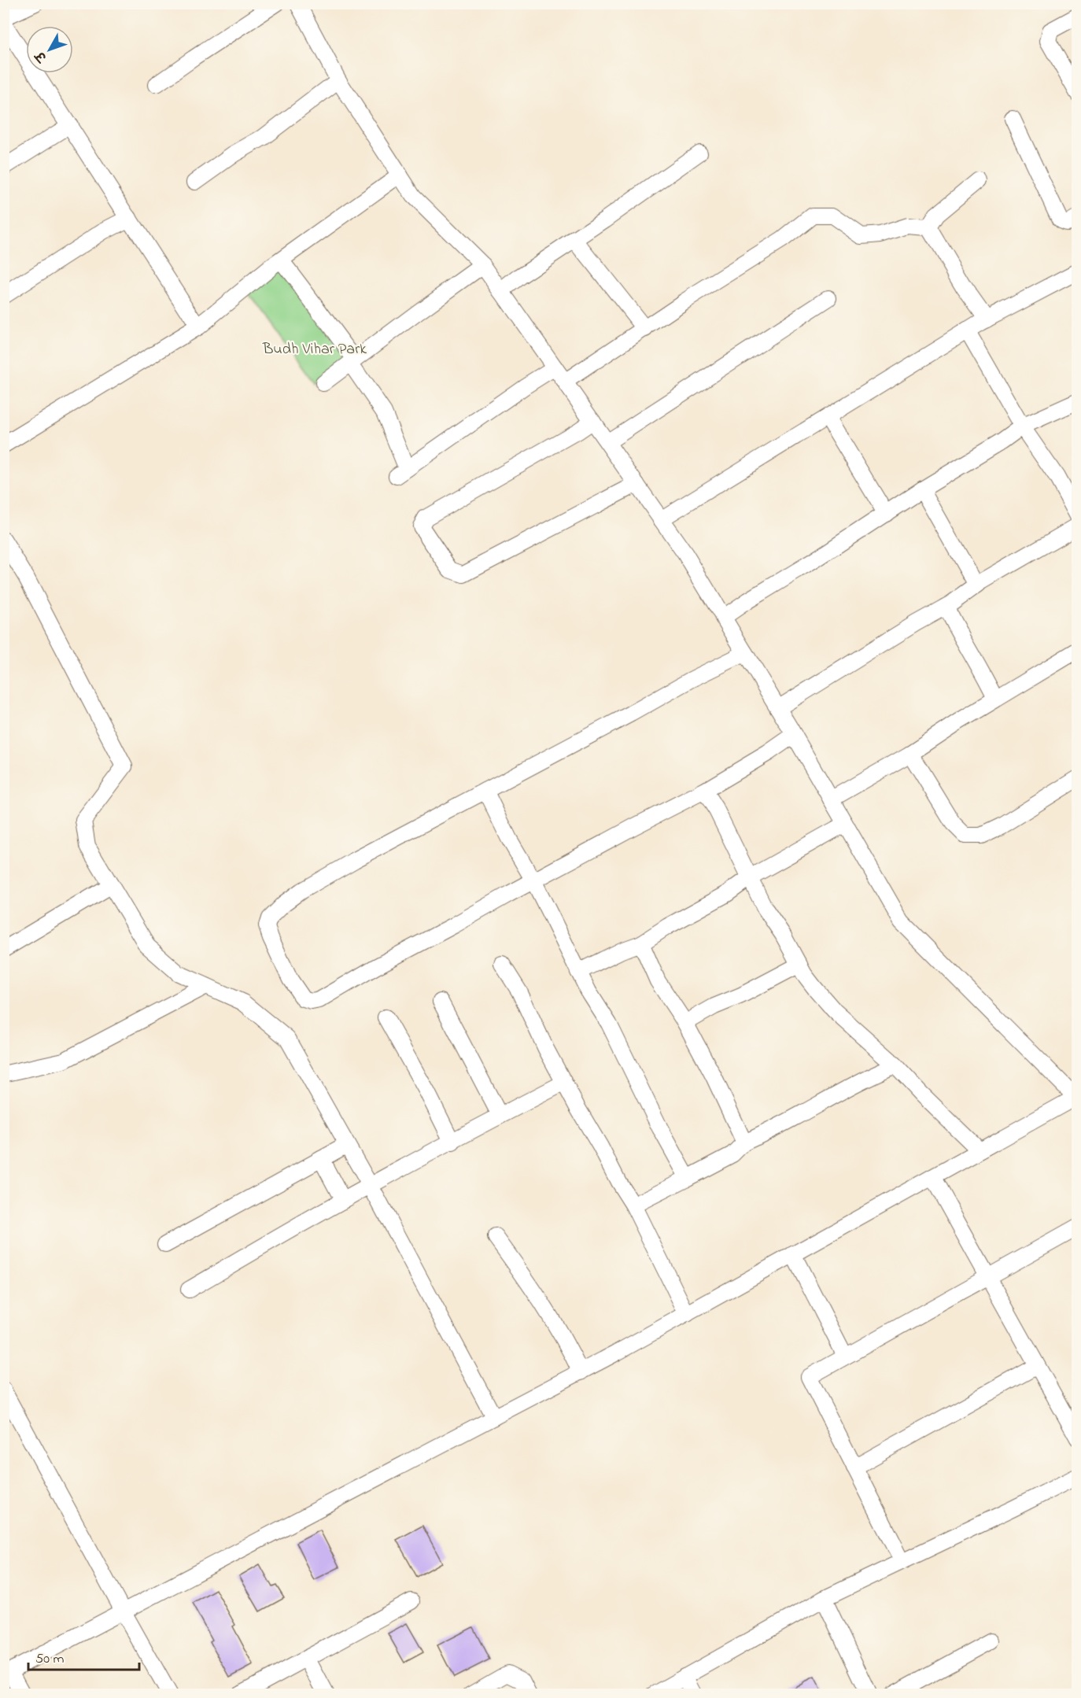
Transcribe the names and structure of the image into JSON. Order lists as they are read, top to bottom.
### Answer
{
  "parks": ["Budh Vihar Park"],
  "scale_bar": "50 m",
  "north": "bottom left"
}
